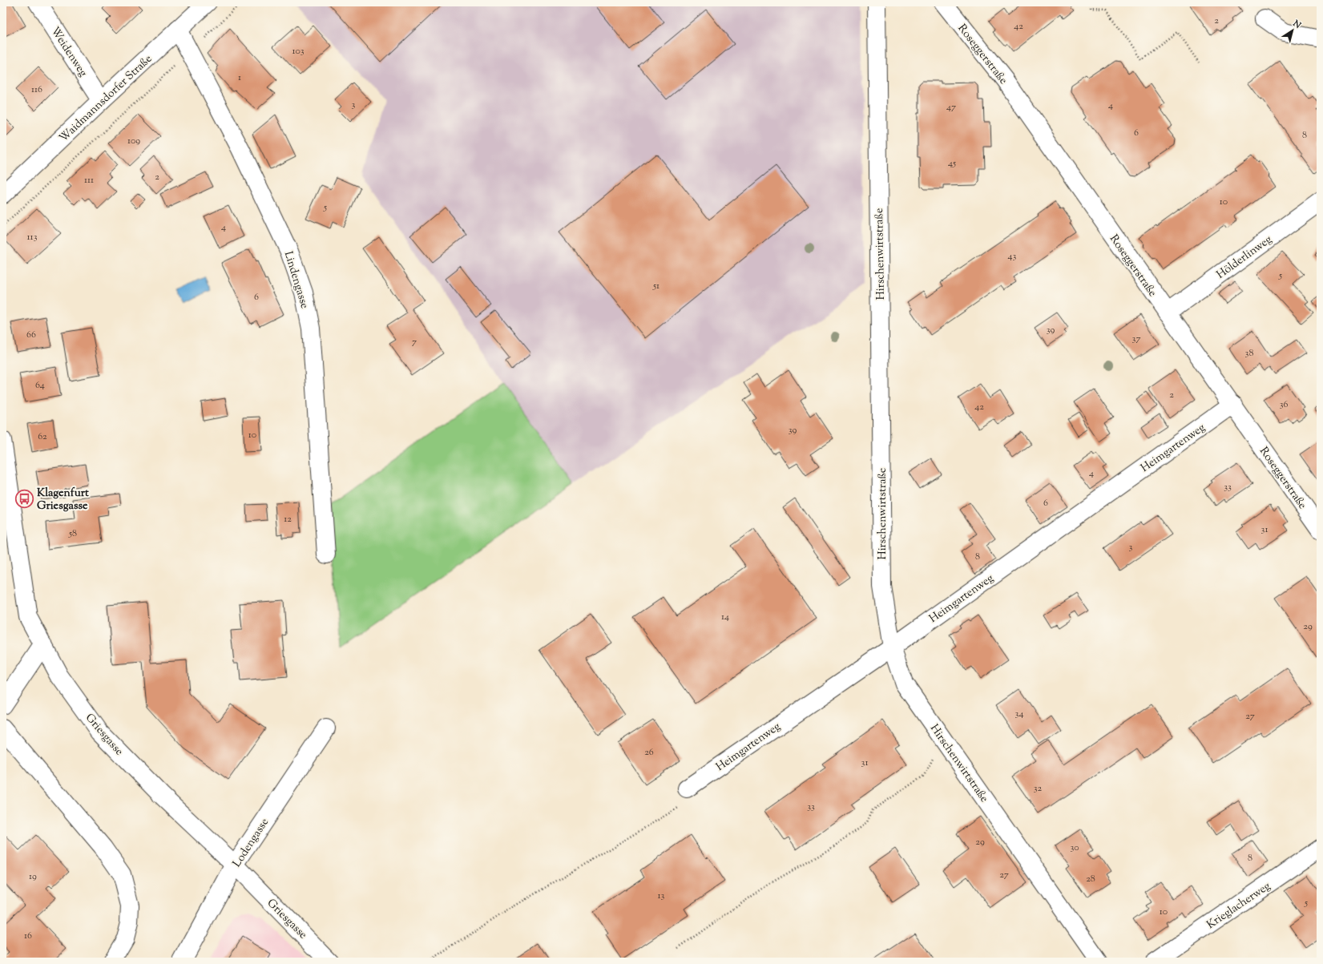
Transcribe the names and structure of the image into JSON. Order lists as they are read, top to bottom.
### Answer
{
  "streets": {
    "street": [
      "Weidenweg",
      "Roseggerstraße",
      "Waidmannsdorfer Straße",
      "Hirschenwirtstraße",
      "Hölderlinweg",
      "Lindengasse",
      "Heimgartenweg",
      "Griesgasse",
      "Lodengasse",
      "Krieglacherweg"
    ]
  },
  "crossings": [
    ["Weidenweg", "Waidmannsdorfer Straße"],
    ["Roseggerstraße", "Hölderlinweg"],
    ["Roseggerstraße", "Heimgartenweg"],
    ["Waidmannsdorfer Straße", "Lindengasse"],
    ["Hirschenwirtstraße", "Heimgartenweg"],
    ["Griesgasse", "Lodengasse"]
  ],
  "places": {
    "bus stop": ["Klagenfurt Griesgasse"]
  },
  "house_numbers": [
    "2",
    "42",
    "103",
    "1",
    "116",
    "3",
    "4",
    "47",
    "6",
    "8",
    "109",
    "45",
    "2",
    "111",
    "10",
    "5",
    "4",
    "113",
    "43",
    "5",
    "51",
    "6",
    "39",
    "66",
    "37",
    "7",
    "38",
    "64",
    "2",
    "36",
    "42",
    "39",
    "10",
    "62",
    "4",
    "33",
    "6",
    "12",
    "31",
    "58",
    "3",
    "8",
    "14",
    "29",
    "34",
    "27",
    "26",
    "31",
    "32",
    "33",
    "29",
    "30",
    "8",
    "27",
    "19",
    "28",
    "13",
    "5",
    "10",
    "16"
  ],
  "north": "top right"
}
